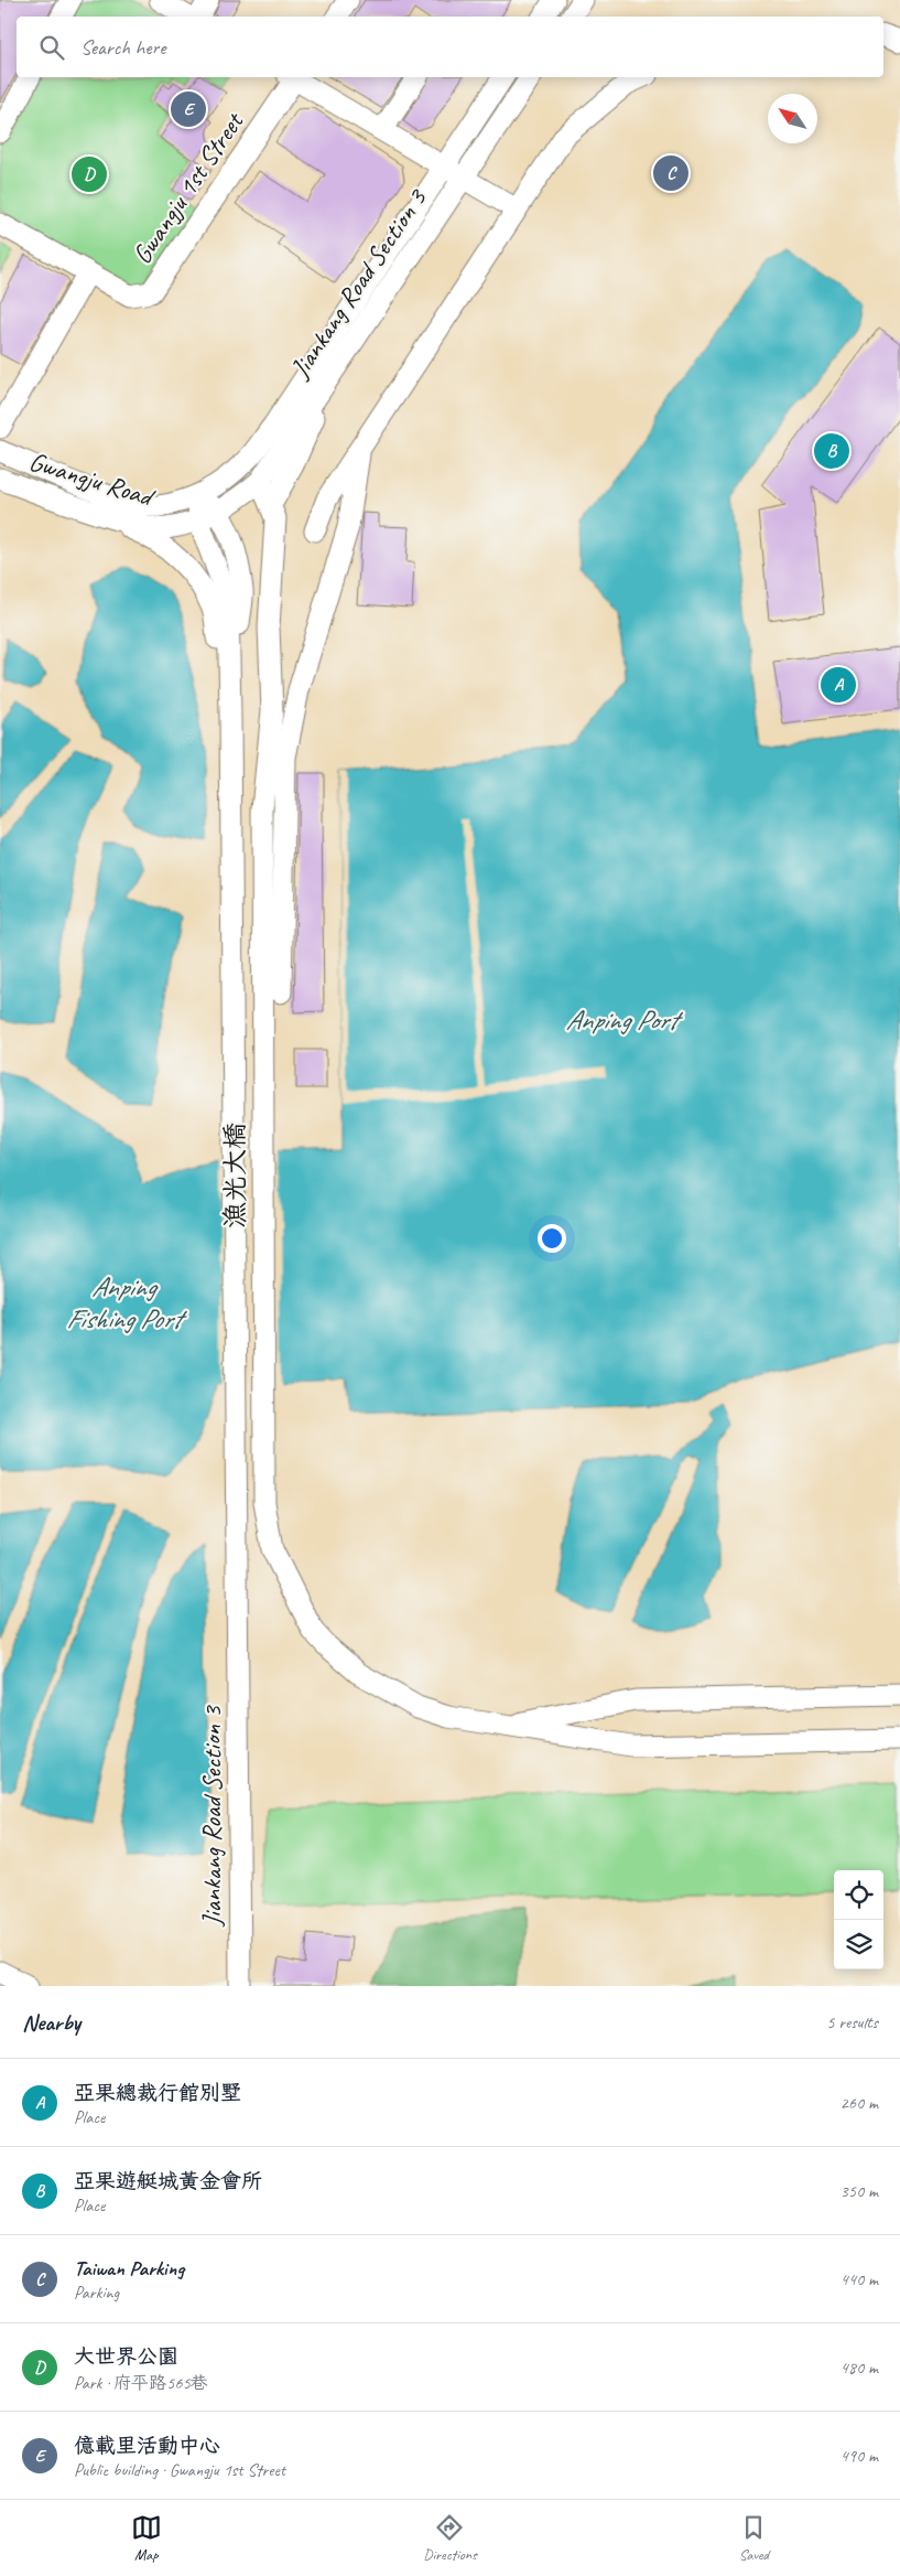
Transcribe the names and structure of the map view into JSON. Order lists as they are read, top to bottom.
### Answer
{
  "streets": {
    "street": [
      "Gwangju 1st Street",
      "Jiankang Road Section 3",
      "Gwangju Road",
      "漁光大橋"
    ]
  },
  "crossings": [
    ["Jiankang Road Section 3", "Gwangju Road"],
    ["Jiankang Road Section 3", "漁光大橋"]
  ],
  "water": ["Anping Port", "Anping Fishing Port"],
  "north": "top left",
  "page": {
    "search": "Search here",
    "pins": [
      "E",
      "C",
      "D",
      "B",
      "A"
    ],
    "heading": ["Nearby", "5 results"],
    "list": [
      {
        "mark": "A",
        "name": "亞果總裁行館別墅",
        "note": "Place",
        "value": "260 m"
      },
      {
        "mark": "B",
        "name": "亞果遊艇城黃金會所",
        "note": "Place",
        "value": "350 m"
      },
      {
        "mark": "C",
        "name": "Taiwan Parking",
        "note": "Parking",
        "value": "440 m"
      },
      {
        "mark": "D",
        "name": "大世界公園",
        "note": "Park · 府平路565巷",
        "value": "480 m"
      },
      {
        "mark": "E",
        "name": "億載里活動中心",
        "note": "Public building · Gwangju 1st Street",
        "value": "490 m"
      }
    ],
    "nav": ["Map", "Directions", "Saved"]
  }
}
